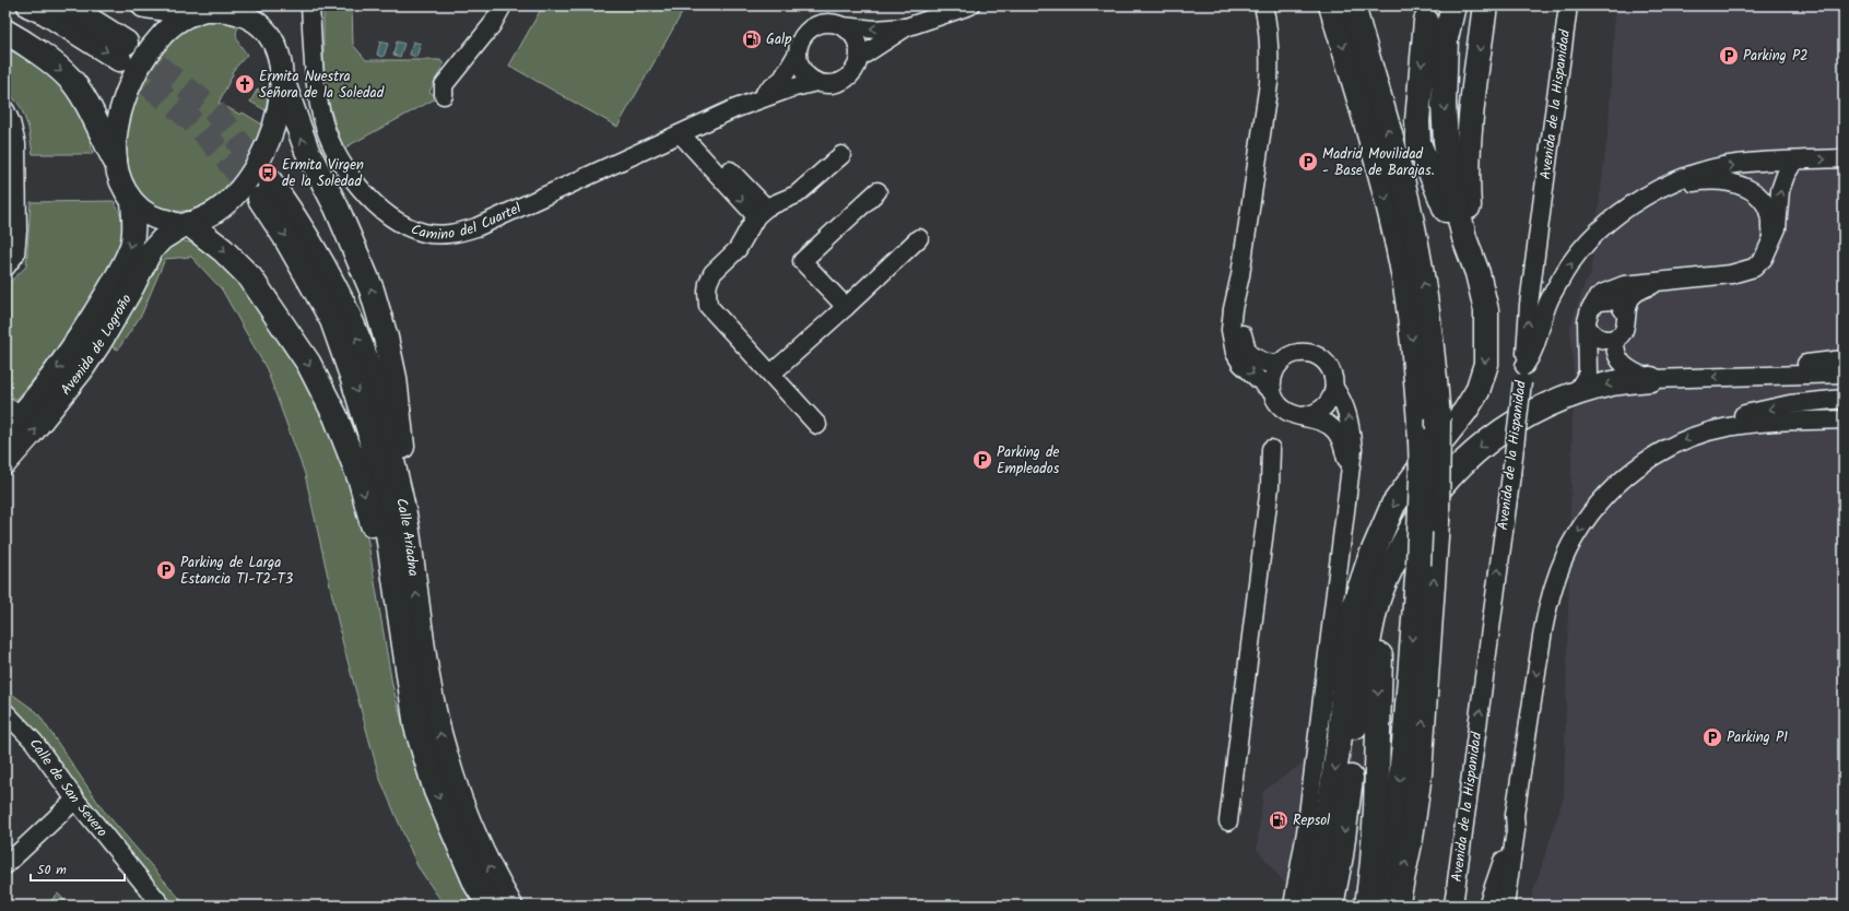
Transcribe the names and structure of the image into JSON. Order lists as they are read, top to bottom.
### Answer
{
  "streets": {
    "highway": ["Calle Ariadna"],
    "main road": ["Avenida de Logroño"],
    "street": ["Avenida de la Hispanidad", "Camino del Cuartel", "Calle de San Severo"]
  },
  "places": {
    "fuel station": ["Galp", "Repsol"],
    "parking": [
      "Parking P2",
      "Madrid Movilidad - Base de Barajas.",
      "Parking de Empleados",
      "Parking de Larga Estancia T1-T2-T3",
      "Parking P1"
    ],
    "church": ["Ermita Nuestra Señora de la Soledad"],
    "bus stop": ["Ermita Virgen de la Soledad"]
  },
  "scale_bar": "50 m"
}
